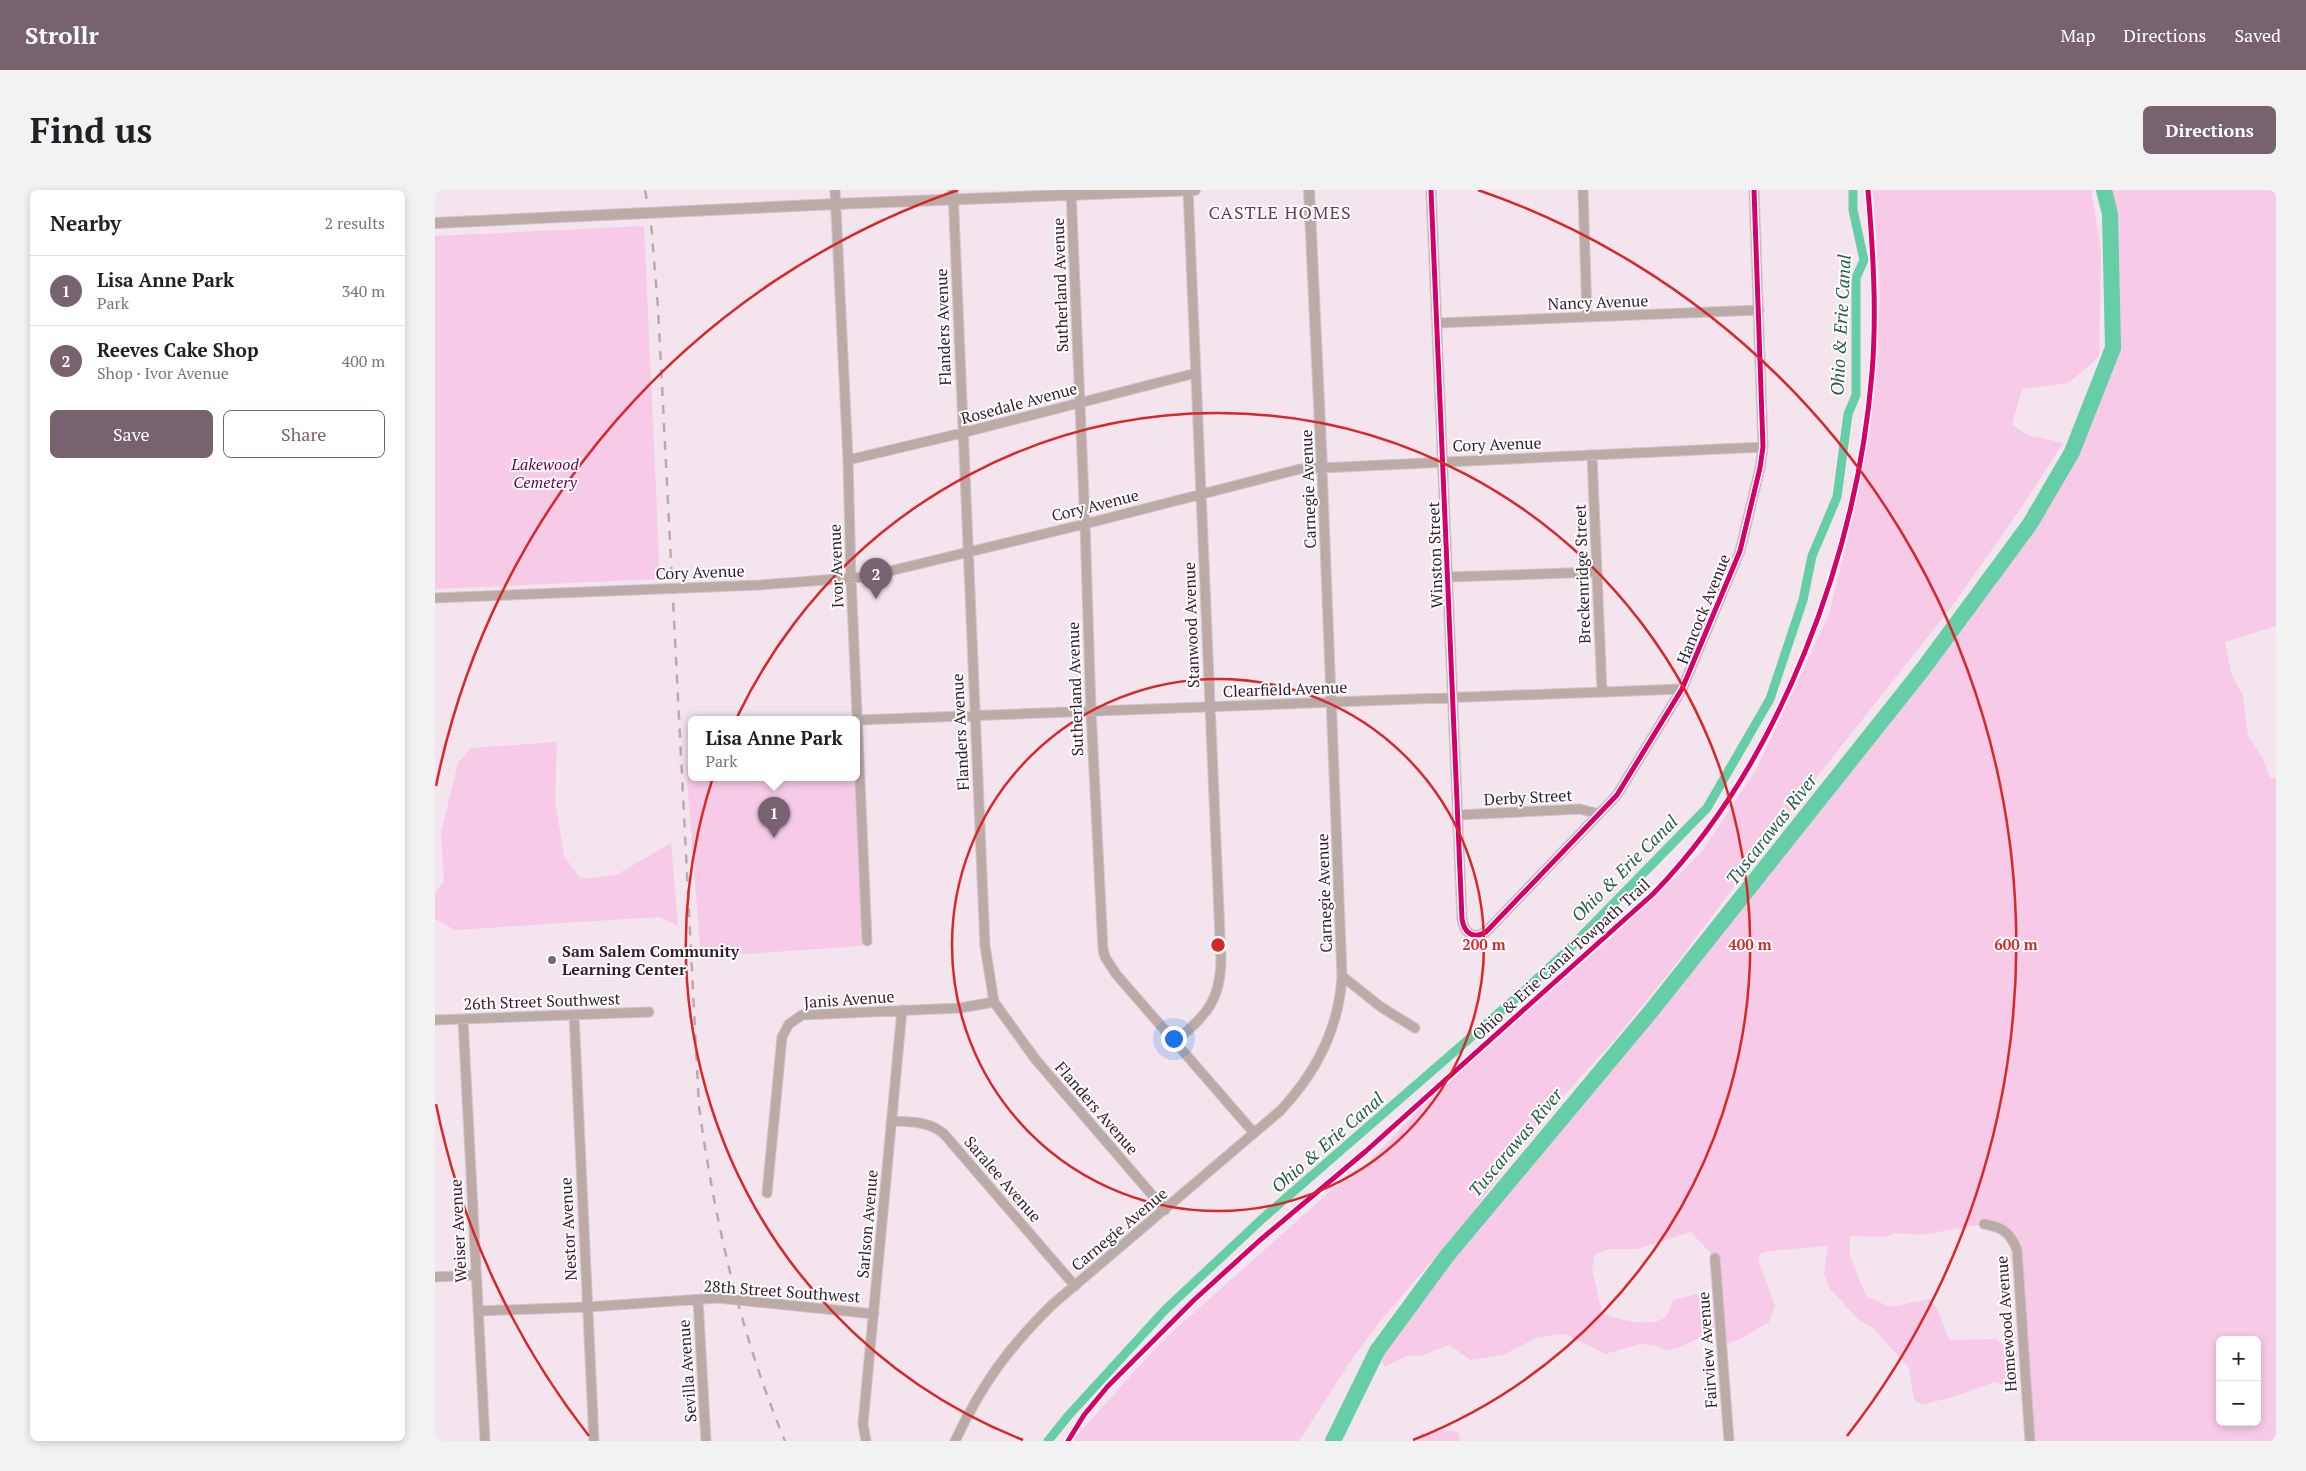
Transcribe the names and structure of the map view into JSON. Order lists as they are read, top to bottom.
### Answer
{
  "streets": {
    "street": [
      "Sutherland Avenue",
      "Nancy Avenue",
      "Flanders Avenue",
      "Rosedale Avenue",
      "Cory Avenue",
      "Carnegie Avenue",
      "Winston Street",
      "Ivor Avenue",
      "Breckenridge Street",
      "Hancock Avenue",
      "Stanwood Avenue",
      "Clearfield Avenue",
      "Derby Street",
      "Janis Avenue",
      "26th Street Southwest",
      "Saralee Avenue",
      "Sarlson Avenue",
      "Nestor Avenue",
      "Weiser Avenue",
      "28th Street Southwest",
      "Homewood Avenue",
      "Fairview Avenue",
      "Sevilla Avenue"
    ],
    "cycle path": ["Ohio & Erie Canal Towpath Trail"]
  },
  "crossings": [
    ["Sutherland Avenue", "Rosedale Avenue"],
    ["Sutherland Avenue", "Cory Avenue"],
    ["Sutherland Avenue", "Carnegie Avenue"],
    ["Sutherland Avenue", "Stanwood Avenue"],
    ["Sutherland Avenue", "Clearfield Avenue"],
    ["Nancy Avenue", "Winston Street"],
    ["Nancy Avenue", "Hancock Avenue"],
    ["Flanders Avenue", "Rosedale Avenue"],
    ["Flanders Avenue", "Cory Avenue"],
    ["Flanders Avenue", "Carnegie Avenue"],
    ["Flanders Avenue", "Clearfield Avenue"],
    ["Flanders Avenue", "Janis Avenue"],
    ["Rosedale Avenue", "Ivor Avenue"],
    ["Rosedale Avenue", "Stanwood Avenue"],
    ["Cory Avenue", "Carnegie Avenue"],
    ["Cory Avenue", "Winston Street"],
    ["Cory Avenue", "Ivor Avenue"],
    ["Cory Avenue", "Breckenridge Street"],
    ["Cory Avenue", "Hancock Avenue"],
    ["Cory Avenue", "Stanwood Avenue"],
    ["Carnegie Avenue", "Clearfield Avenue"],
    ["Carnegie Avenue", "Saralee Avenue"],
    ["Winston Street", "Hancock Avenue"],
    ["Winston Street", "Clearfield Avenue"],
    ["Winston Street", "Derby Street"],
    ["Breckenridge Street", "Clearfield Avenue"],
    ["Hancock Avenue", "Clearfield Avenue"],
    ["Hancock Avenue", "Derby Street"],
    ["Stanwood Avenue", "Clearfield Avenue"],
    ["Janis Avenue", "Sarlson Avenue"],
    ["26th Street Southwest", "Nestor Avenue"],
    ["26th Street Southwest", "Weiser Avenue"],
    ["Saralee Avenue", "Sarlson Avenue"],
    ["Sarlson Avenue", "28th Street Southwest"],
    ["Nestor Avenue", "28th Street Southwest"],
    ["Weiser Avenue", "28th Street Southwest"],
    ["28th Street Southwest", "Sevilla Avenue"]
  ],
  "districts": ["CASTLE HOMES"],
  "water": ["Ohio & Erie Canal", "Tuscarawas River"],
  "parks": ["Lakewood Cemetery"],
  "places": ["Sam Salem Community Learning Center"],
  "page": {
    "header": "Strollr",
    "nav": ["Map", "Directions", "Saved"],
    "buttons": [
      "Directions",
      ["Save", "Share"]
    ],
    "title": "Find us",
    "heading": ["Nearby", "2 results"],
    "list": [
      {
        "mark": "1",
        "name": "Lisa Anne Park",
        "note": "Park",
        "value": "340 m"
      },
      {
        "mark": "2",
        "name": "Reeves Cake Shop",
        "note": "Shop · Ivor Avenue",
        "value": "400 m"
      }
    ],
    "pins": ["2", "1"],
    "popup": ["Lisa Anne Park", "Park"],
    "map_buttons": ["+", "−"]
  },
  "rings": ["200 m", "400 m", "600 m"]
}
